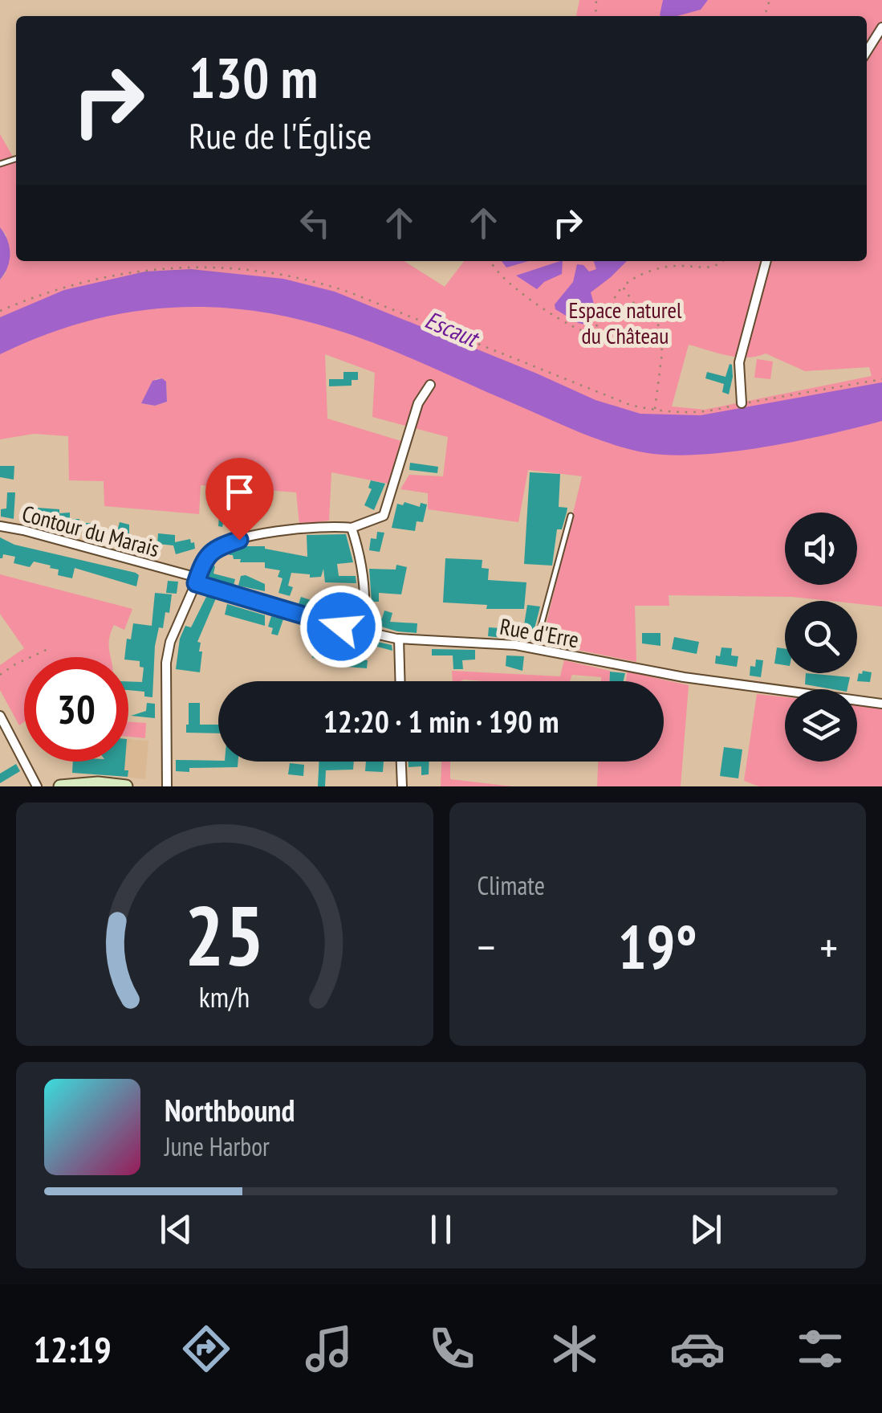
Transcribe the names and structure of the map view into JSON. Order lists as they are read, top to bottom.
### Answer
{
  "streets": {
    "street": ["Contour du Marais", "Rue d'Erre"]
  },
  "crossings": [
    ["Contour du Marais", "Rue d'Erre"]
  ],
  "water": ["Escaut"],
  "parks": ["Espace naturel du Château"],
  "page": {
    "turn": ["130 m", "Rue de l'Église"],
    "limit": "30",
    "trip": "12:20 · 1 min · 190 m",
    "tile": "Climate",
    "heat": ["−", "19°", "+"],
    "song": ["Northbound", "June Harbor"],
    "tabs": "12:19",
    "gauge": ["25", "km/h"]
  }
}
